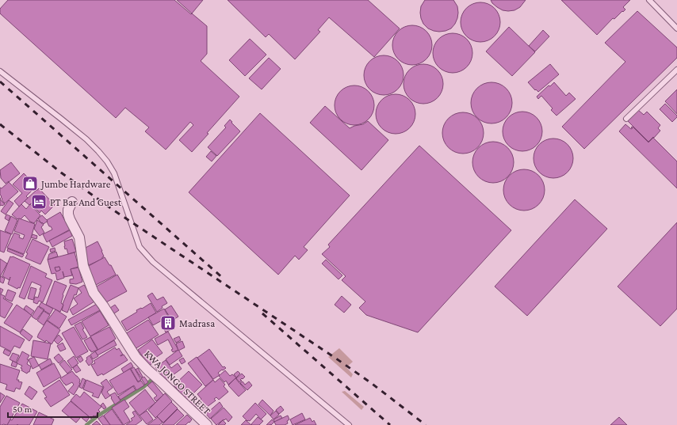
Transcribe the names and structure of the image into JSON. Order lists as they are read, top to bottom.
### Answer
{
  "streets": {
    "street": ["KWA JONGO STREET"]
  },
  "places": {
    "shop": ["Jumbe Hardware"],
    "hotel": ["PT Bar And Guest"],
    "building": ["Madrasa"]
  },
  "scale_bar": "50 m"
}
